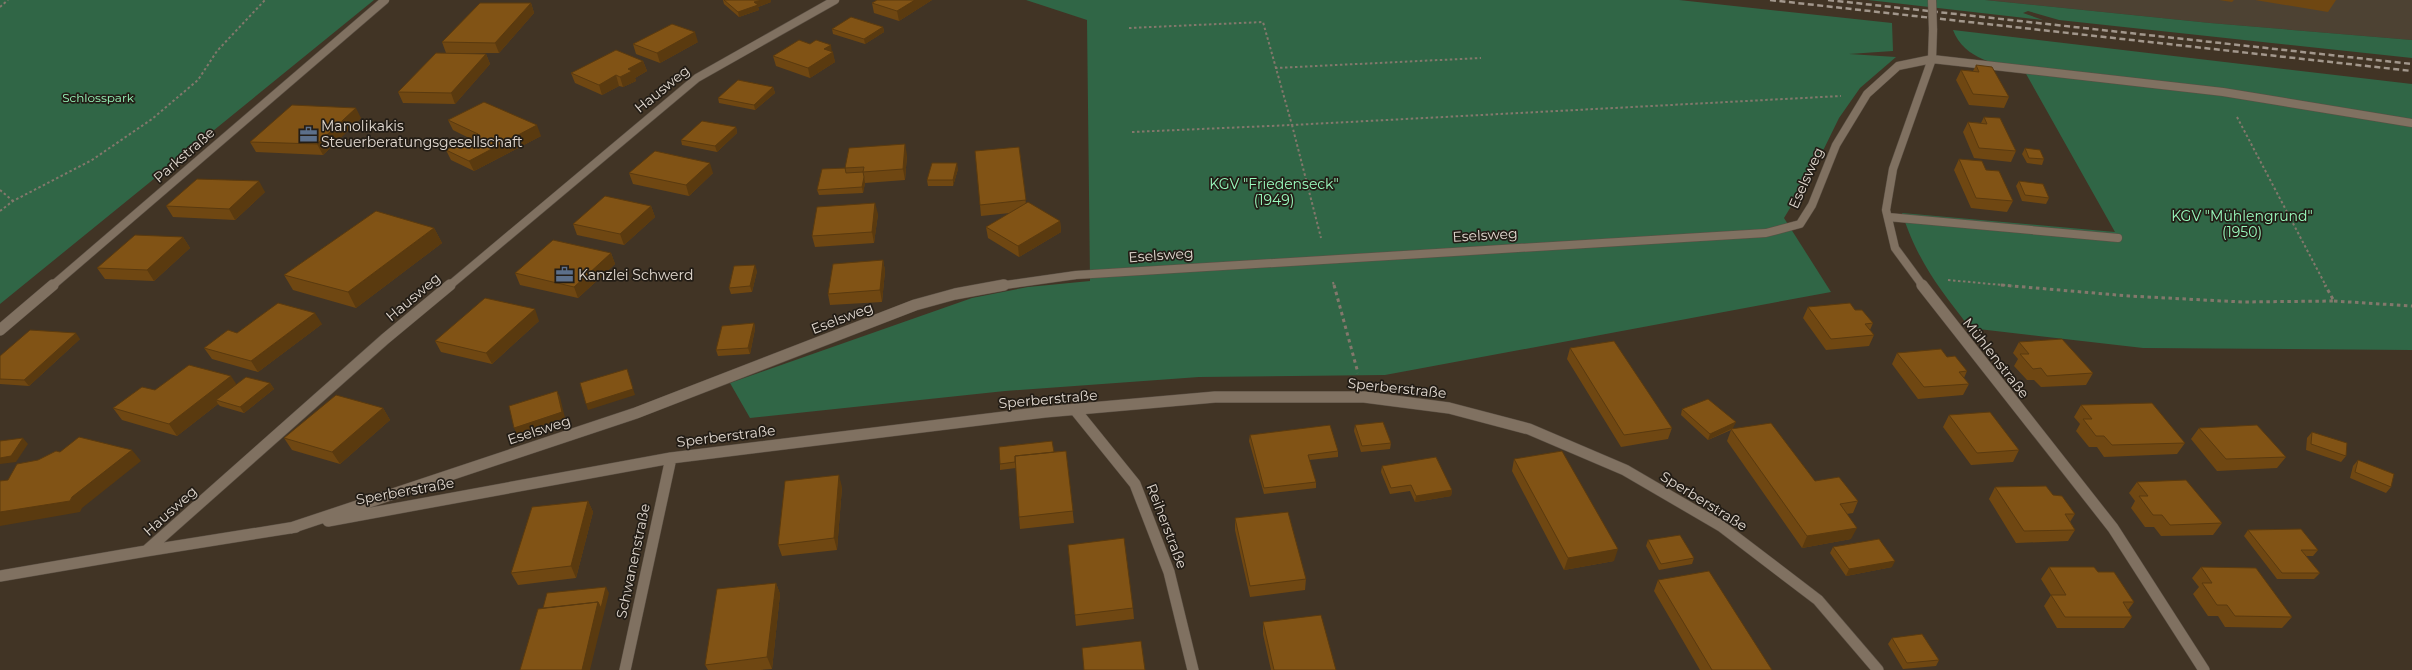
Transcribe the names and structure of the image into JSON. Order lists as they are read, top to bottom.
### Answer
{
  "streets": {
    "street": [
      "Hausweg",
      "Parkstraße",
      "Eselsweg",
      "Mühlenstraße",
      "Sperberstraße",
      "Reiherstraße",
      "Schwanenstraße"
    ]
  },
  "crossings": [
    ["Hausweg", "Sperberstraße"],
    ["Eselsweg", "Mühlenstraße"],
    ["Eselsweg", "Sperberstraße"],
    ["Sperberstraße", "Reiherstraße"],
    ["Sperberstraße", "Schwanenstraße"]
  ],
  "parks": ["Schlosspark", "KGV \"Friedenseck\" (1949)", "KGV \"Mühlengrund\" (1950)"],
  "places": {
    "office": ["Manolikakis Steuerberatungsgesellschaft", "Kanzlei Schwerd"]
  }
}
